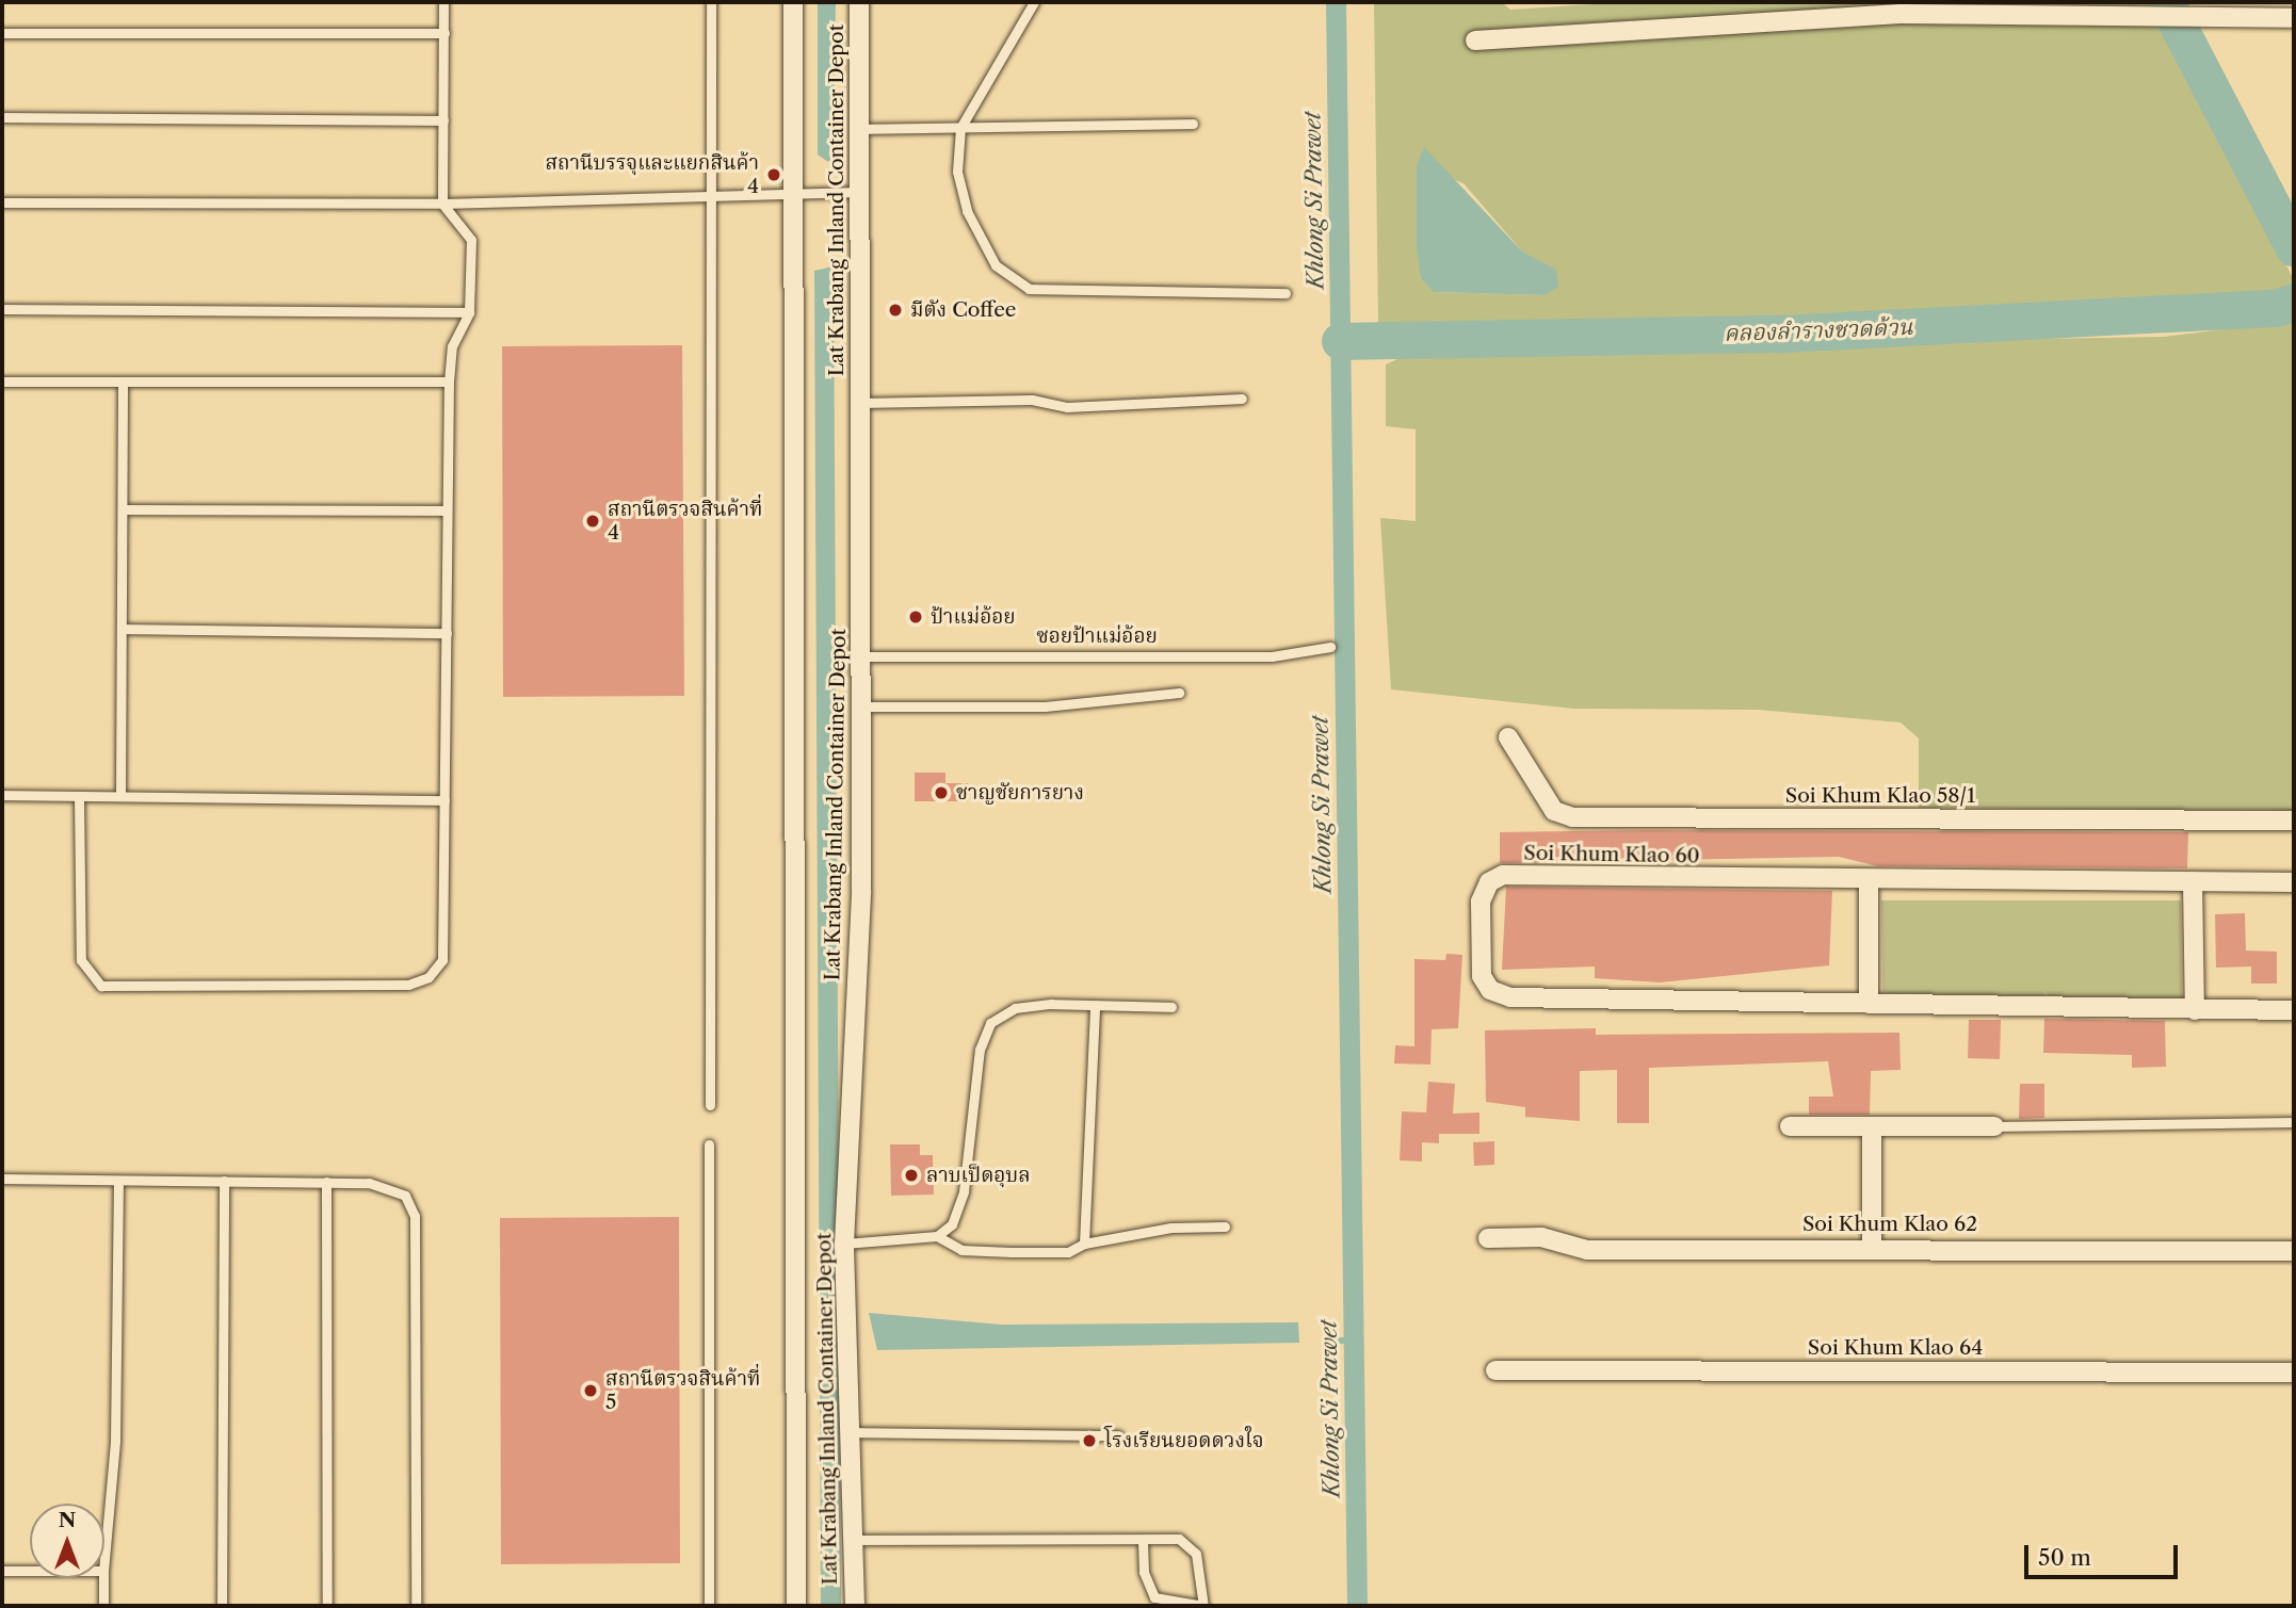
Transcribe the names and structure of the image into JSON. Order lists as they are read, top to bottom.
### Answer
{
  "streets": {
    "street": [
      "Lat Krabang Inland Container Depot",
      "Soi Khum Klao 58/1",
      "Soi Khum Klao 60",
      "Soi Khum Klao 62",
      "Soi Khum Klao 64"
    ],
    "lane": ["ซอยป้าแม่อ้อย"]
  },
  "crossings": [
    ["Lat Krabang Inland Container Depot", "ซอยป้าแม่อ้อย"]
  ],
  "water": ["Khlong Si Prawet", "คลองลำรางชวดด้วน"],
  "places": [
    "สถานีบรรจุและแยกสินค้า 4",
    "มีตัง Coffee",
    "สถานีตรวจสินค้าที่ 4",
    "ป้าแม่อ้อย",
    "ชาญชัยการยาง",
    "ลาบเป็ดอุบล",
    "สถานีตรวจสินค้าที่ 5",
    "โรงเรียนยอดดวงใจ"
  ],
  "scale_bar": "50 m",
  "north": "top"
}
